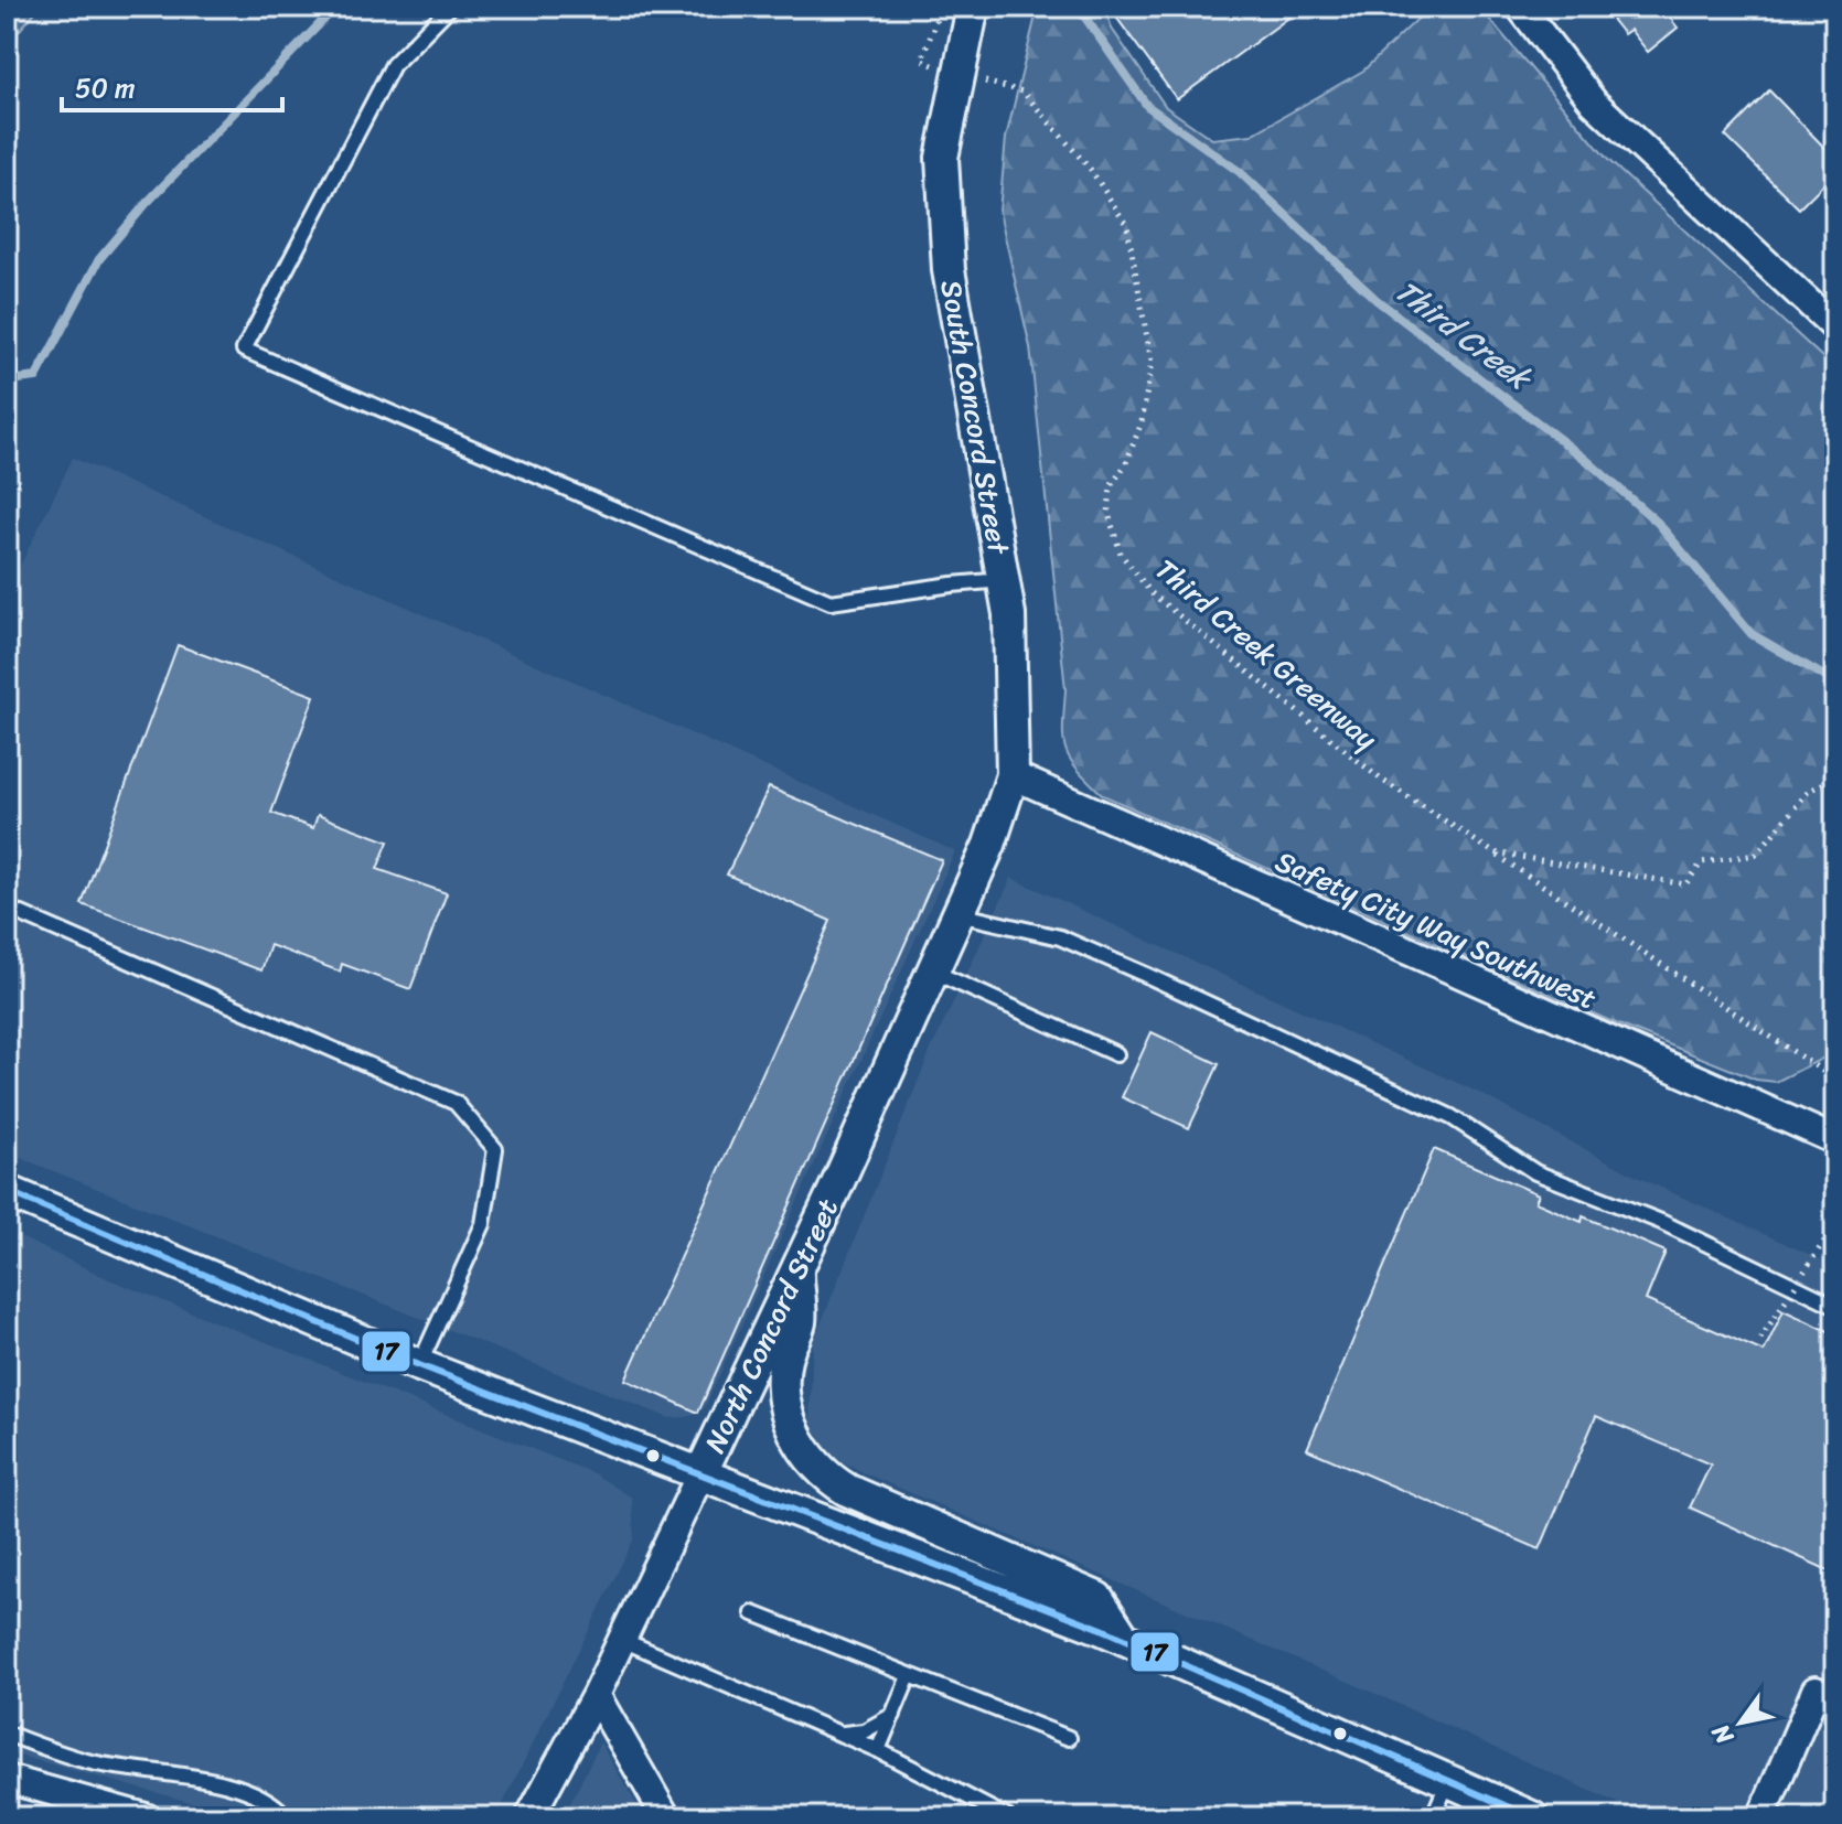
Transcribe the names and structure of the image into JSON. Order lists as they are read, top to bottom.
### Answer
{
  "streets": {
    "street": ["South Concord Street", "Safety City Way Southwest", "North Concord Street"],
    "path": ["Third Creek Greenway"]
  },
  "crossings": [
    ["South Concord Street", "Third Creek Greenway"],
    ["South Concord Street", "Safety City Way Southwest"],
    ["South Concord Street", "North Concord Street"]
  ],
  "water": ["Third Creek"],
  "lines": ["transit line 17"],
  "scale_bar": "50 m",
  "north": "bottom left"
}
